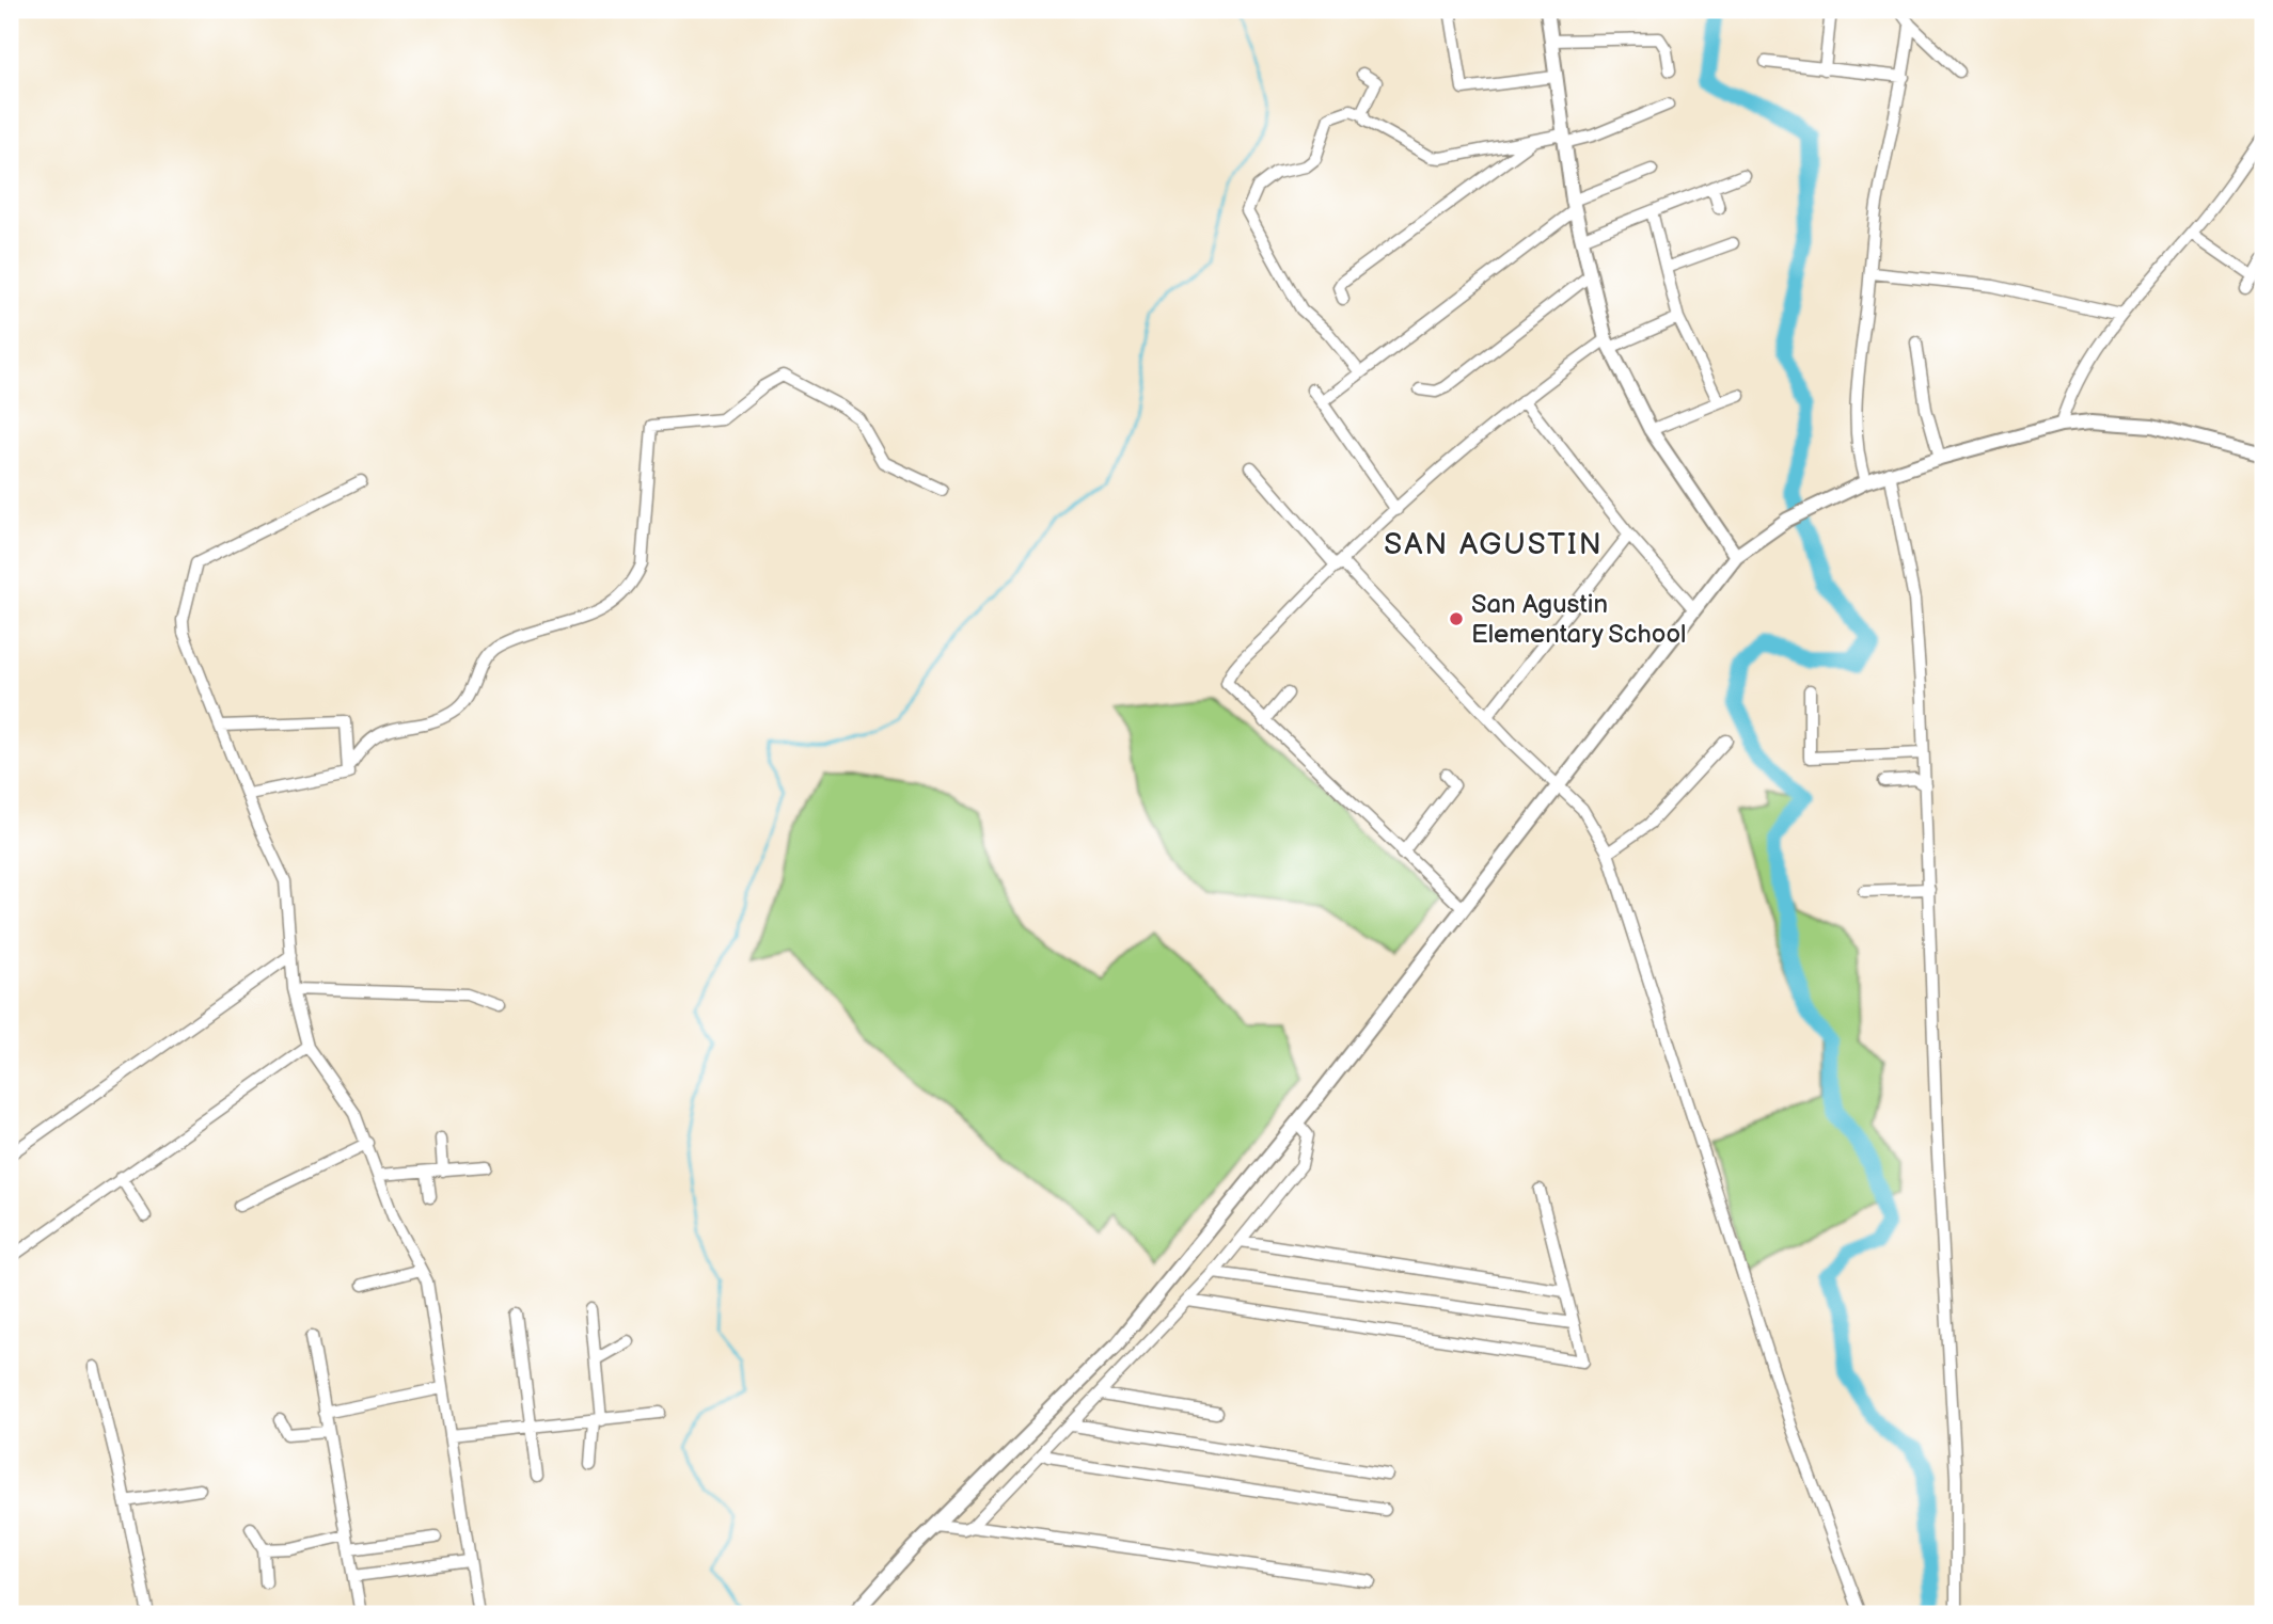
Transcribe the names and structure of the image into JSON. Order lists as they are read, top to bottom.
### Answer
{
  "districts": ["SAN AGUSTIN"],
  "places": ["San Agustin Elementary School"]
}
